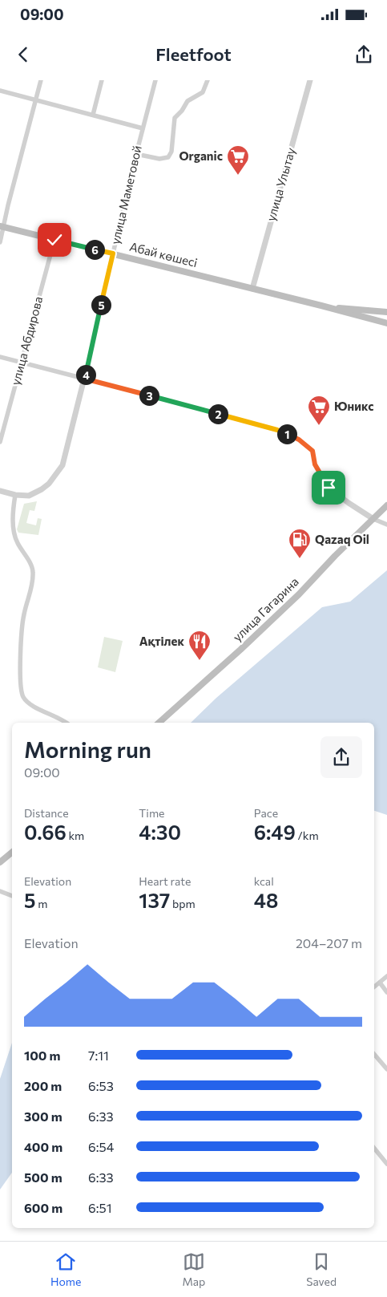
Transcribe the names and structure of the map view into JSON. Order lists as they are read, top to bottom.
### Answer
{
  "streets": {
    "main road": ["Абай көшесі", "улица Гагарина"],
    "street": ["улица Улытау", "улица Маметовой", "улица Абдирова"]
  },
  "crossings": [
    ["улица Улытау", "Абай көшесі"],
    ["улица Маметовой", "Абай көшесі"],
    ["Абай көшесі", "улица Абдирова"]
  ],
  "places": {
    "supermarket": ["Organic", "Юникс"],
    "fuel station": ["Qazaq Oil"],
    "restaurant": ["Ақтілек"]
  },
  "page": {
    "status": "09:00",
    "header": "Fleetfoot",
    "pins": [
      "6",
      "5",
      "4",
      "3",
      "2",
      "1"
    ],
    "heading": ["Morning run", "09:00"],
    "stats": [
      ["Distance", "0.66 km"],
      ["Time", "4:30"],
      ["Pace", "6:49 /km"],
      ["Elevation", "5 m"],
      ["Heart rate", "137 bpm"],
      ["kcal", "48"]
    ],
    "chart": ["Elevation", "204–207 m"],
    "list": [
      {
        "name": "100 m",
        "note": "7:11"
      },
      {
        "name": "200 m",
        "note": "6:53"
      },
      {
        "name": "300 m",
        "note": "6:33"
      },
      {
        "name": "400 m",
        "note": "6:54"
      },
      {
        "name": "500 m",
        "note": "6:33"
      },
      {
        "name": "600 m",
        "note": "6:51"
      }
    ],
    "tabs": ["Home", "Map", "Saved"]
  }
}
